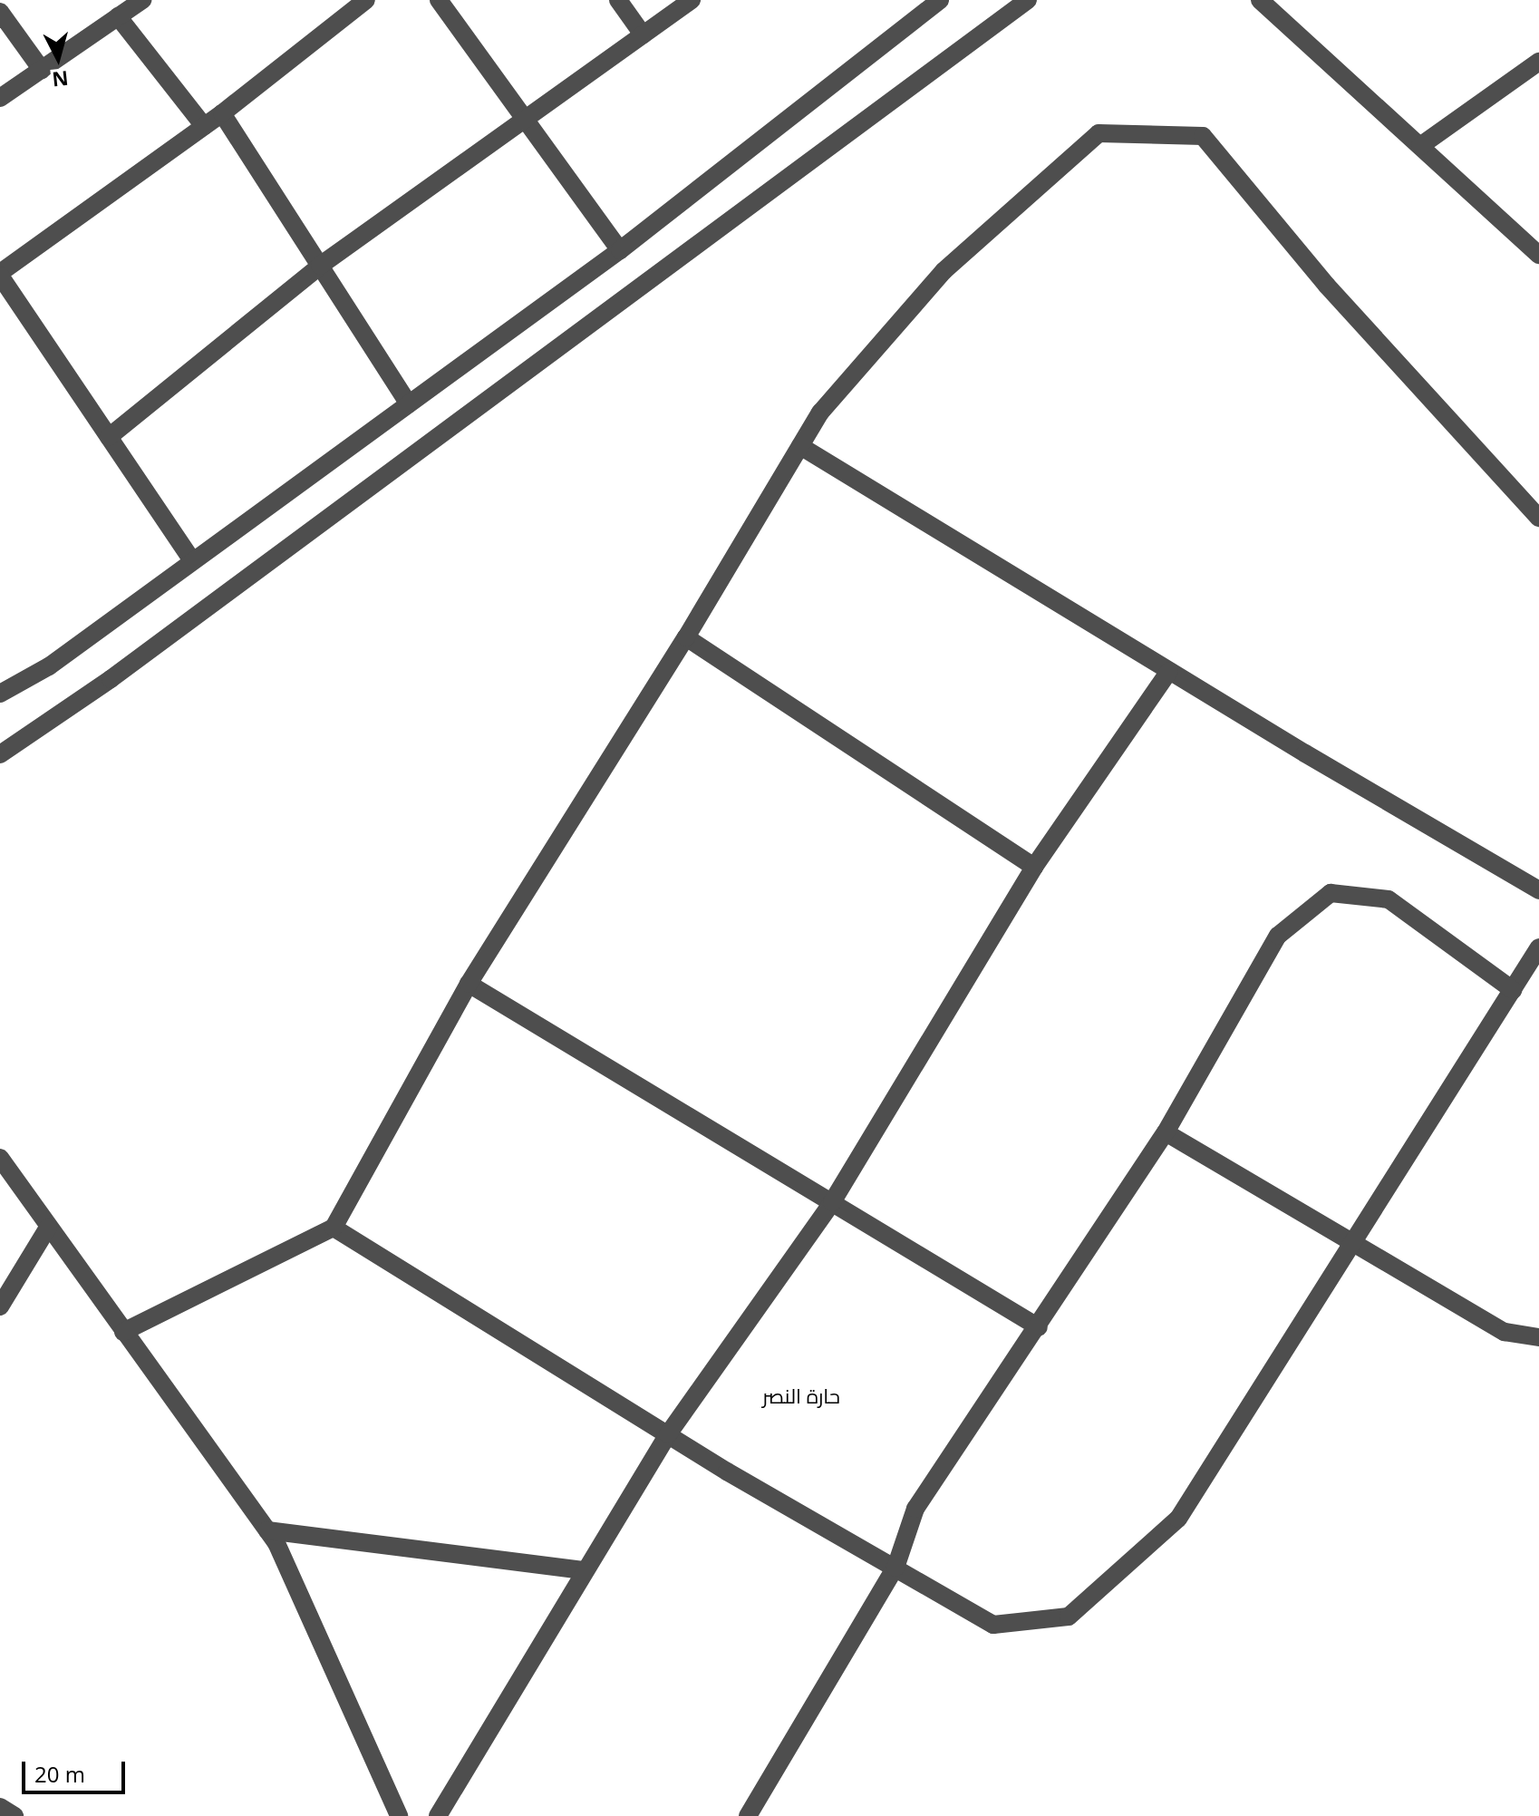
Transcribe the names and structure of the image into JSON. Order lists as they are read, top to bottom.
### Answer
{
  "districts": ["حارة النصر"],
  "scale_bar": "20 m",
  "north": "bottom"
}
